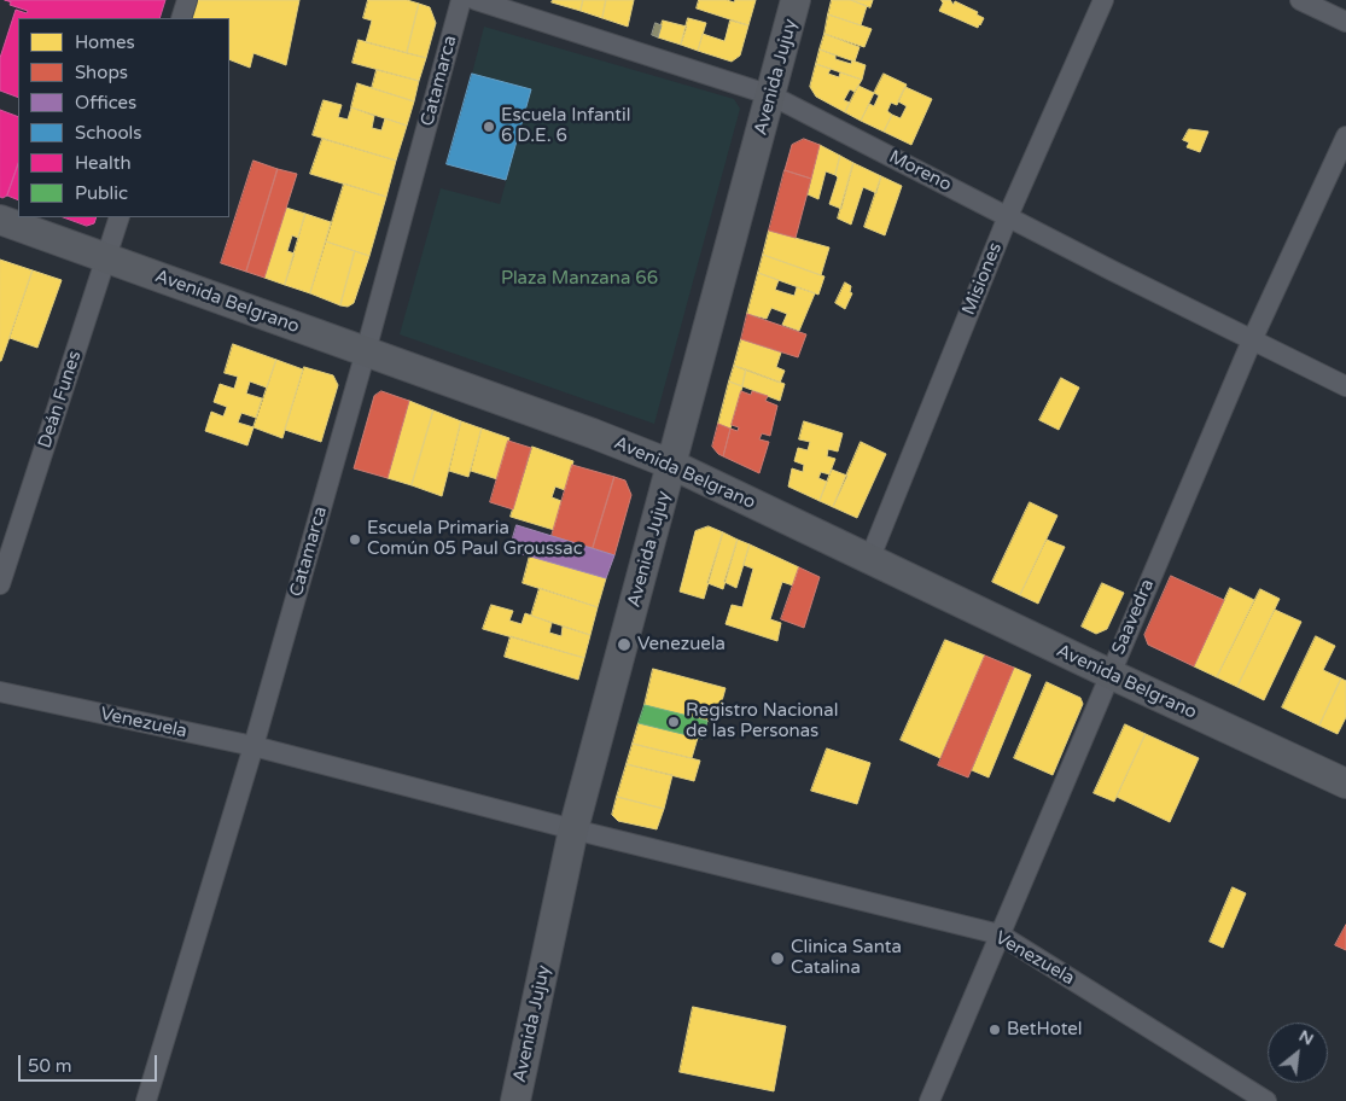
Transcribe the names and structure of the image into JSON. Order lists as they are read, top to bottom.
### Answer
{
  "streets": {
    "main road": ["Avenida Jujuy", "Avenida Belgrano"],
    "street": [
      "Catamarca",
      "Moreno",
      "Misiones",
      "Deán Funes",
      "Saavedra",
      "Venezuela"
    ]
  },
  "crossings": [
    ["Avenida Jujuy", "Moreno"],
    ["Avenida Jujuy", "Avenida Belgrano"],
    ["Avenida Jujuy", "Venezuela"],
    ["Catamarca", "Avenida Belgrano"],
    ["Catamarca", "Venezuela"],
    ["Moreno", "Misiones"],
    ["Moreno", "Saavedra"],
    ["Misiones", "Avenida Belgrano"],
    ["Avenida Belgrano", "Deán Funes"],
    ["Avenida Belgrano", "Saavedra"],
    ["Saavedra", "Venezuela"]
  ],
  "parks": ["Plaza Manzana 66"],
  "places": [
    "Escuela Infantil 6 D.E. 6",
    "Escuela Primaria Común 05 Paul Groussac",
    "Venezuela",
    "Registro Nacional de las Personas",
    "Clinica Santa Catalina",
    "BetHotel"
  ],
  "legend": [
    "Homes",
    "Shops",
    "Offices",
    "Schools",
    "Health",
    "Public"
  ],
  "scale_bar": "50 m",
  "north": "top right"
}
